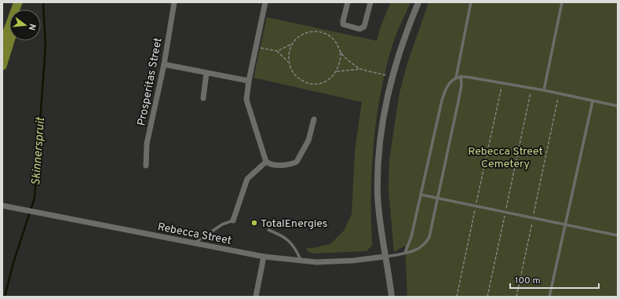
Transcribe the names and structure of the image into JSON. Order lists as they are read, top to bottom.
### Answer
{
  "streets": {
    "street": ["Prosperitas Street", "Rebecca Street"]
  },
  "water": ["Skinnerspruit"],
  "parks": ["Rebecca Street Cemetery"],
  "places": ["TotalEnergies"],
  "scale_bar": "100 m",
  "north": "right"
}
